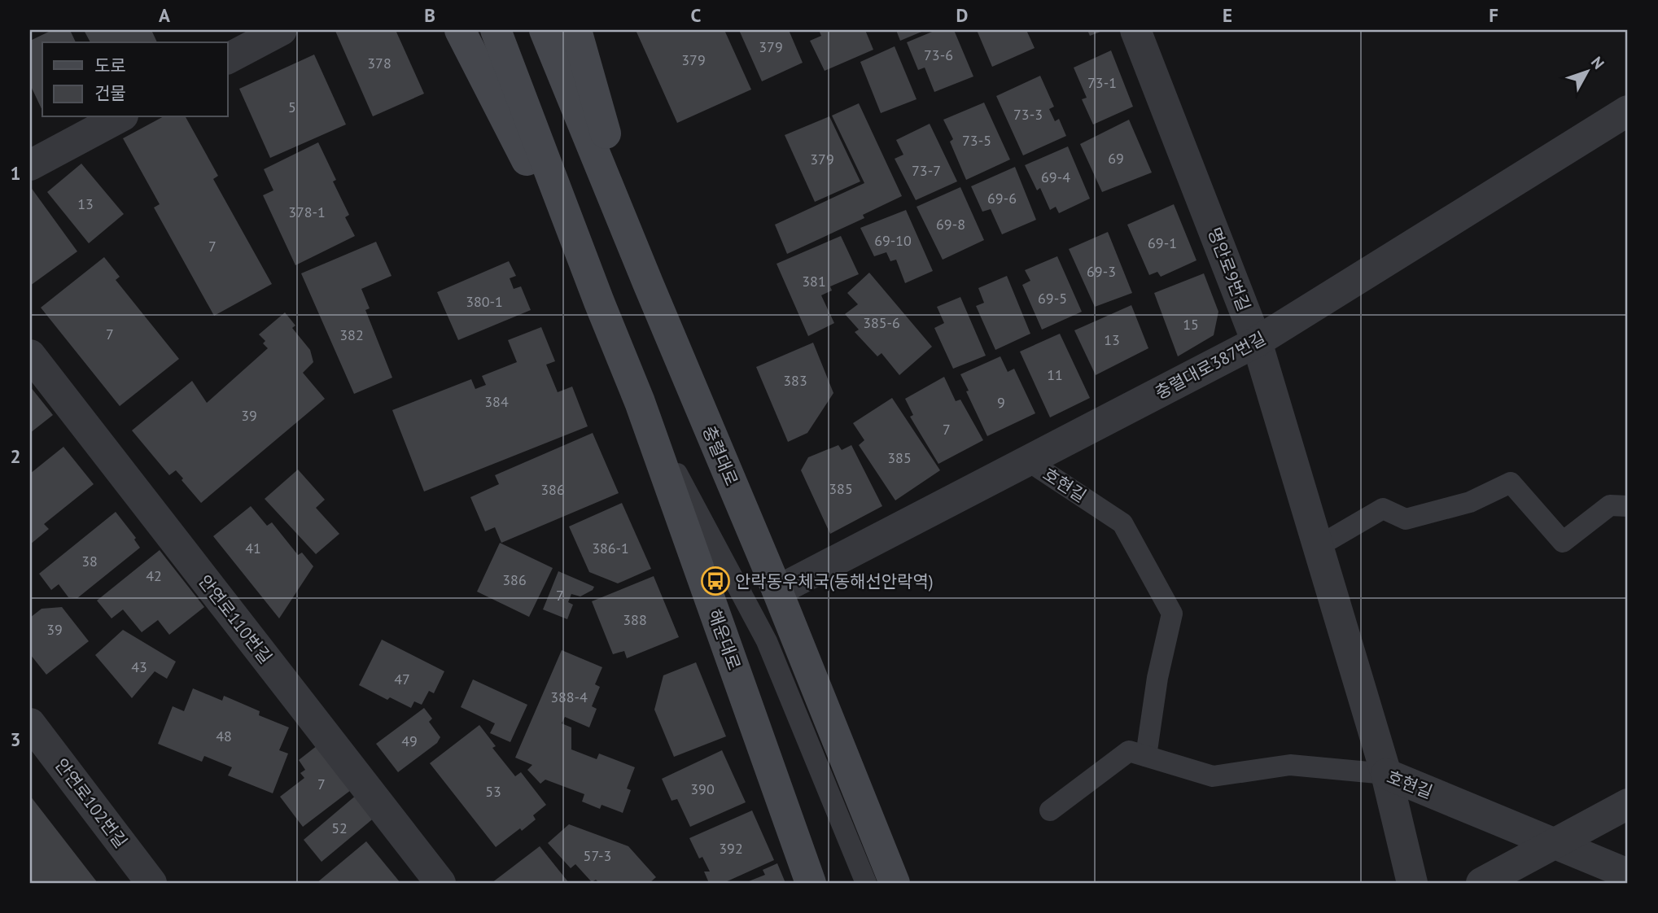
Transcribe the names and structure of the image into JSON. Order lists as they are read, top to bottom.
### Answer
{
  "streets": {
    "main road": ["충렬대로", "해운대로"],
    "street": [
      "명안로9번길",
      "충렬대로387번길",
      "호현길",
      "안연로110번길",
      "안연로102번길"
    ]
  },
  "crossings": [
    ["명안로9번길", "충렬대로387번길"],
    ["명안로9번길", "호현길"],
    ["충렬대로387번길", "충렬대로"],
    ["충렬대로387번길", "호현길"]
  ],
  "places": {
    "bus stop": ["안락동우체국(동해선안락역)"]
  },
  "house_numbers": [
    "379",
    "73-6",
    "379",
    "378",
    "73-1",
    "5",
    "73-3",
    "73-5",
    "69",
    "379",
    "73-7",
    "69-4",
    "69-6",
    "13",
    "378-1",
    "69-8",
    "69-10",
    "69-1",
    "7",
    "69-3",
    "381",
    "69-5",
    "380-1",
    "385-6",
    "15",
    "7",
    "382",
    "13",
    "11",
    "383",
    "384",
    "9",
    "39",
    "7",
    "385",
    "385",
    "386",
    "41",
    "386-1",
    "38",
    "42",
    "386",
    "7",
    "388",
    "39",
    "43",
    "47",
    "388-4",
    "48",
    "49",
    "7",
    "390",
    "53",
    "52",
    "392",
    "57-3"
  ],
  "legend": ["도로", "건물"],
  "north": "top right",
  "grid": {
    "columns": [
      "A",
      "B",
      "C",
      "D",
      "E",
      "F"
    ],
    "rows": ["1", "2", "3"]
  }
}
